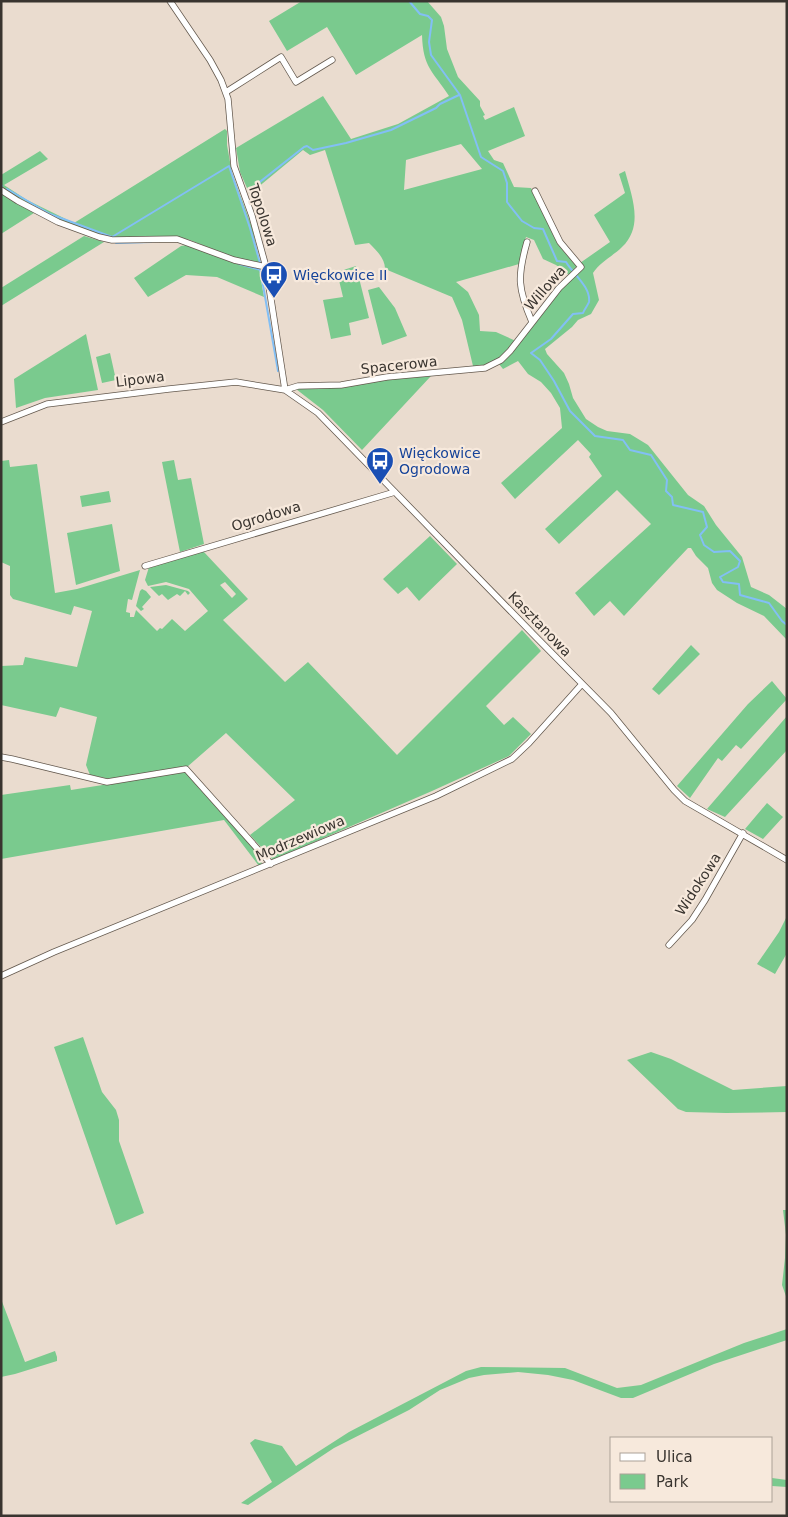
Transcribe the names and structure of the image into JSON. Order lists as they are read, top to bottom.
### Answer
{
  "streets": {
    "street": [
      "Topolowa",
      "Willowa",
      "Spacerowa",
      "Lipowa",
      "Ogrodowa",
      "Kasztanowa",
      "Modrzewiowa",
      "Widokowa"
    ]
  },
  "crossings": [
    ["Topolowa", "Spacerowa"],
    ["Topolowa", "Lipowa"],
    ["Topolowa", "Kasztanowa"],
    ["Willowa", "Spacerowa"],
    ["Spacerowa", "Lipowa"],
    ["Spacerowa", "Kasztanowa"],
    ["Lipowa", "Kasztanowa"],
    ["Ogrodowa", "Kasztanowa"],
    ["Kasztanowa", "Modrzewiowa"],
    ["Kasztanowa", "Widokowa"]
  ],
  "places": {
    "bus stop": ["Więckowice II", "Więckowice Ogrodowa"]
  },
  "legend": ["Ulica", "Park"]
}
